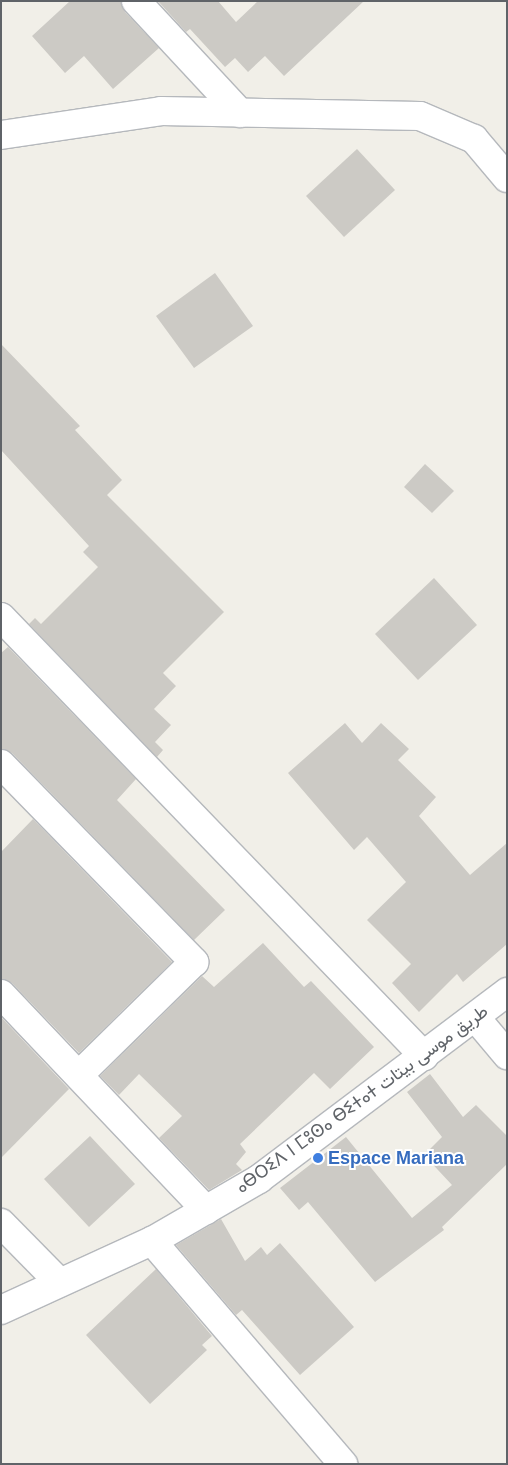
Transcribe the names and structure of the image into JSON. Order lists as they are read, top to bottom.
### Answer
{
  "streets": {
    "street": ["ⴰⴱⵔⵉⴷ ⵏ ⵎⵓⵙⴰ ⴱⵉⵜⴰⵜ طريق موسى بيتات"]
  },
  "places": ["Espace Mariana"]
}
